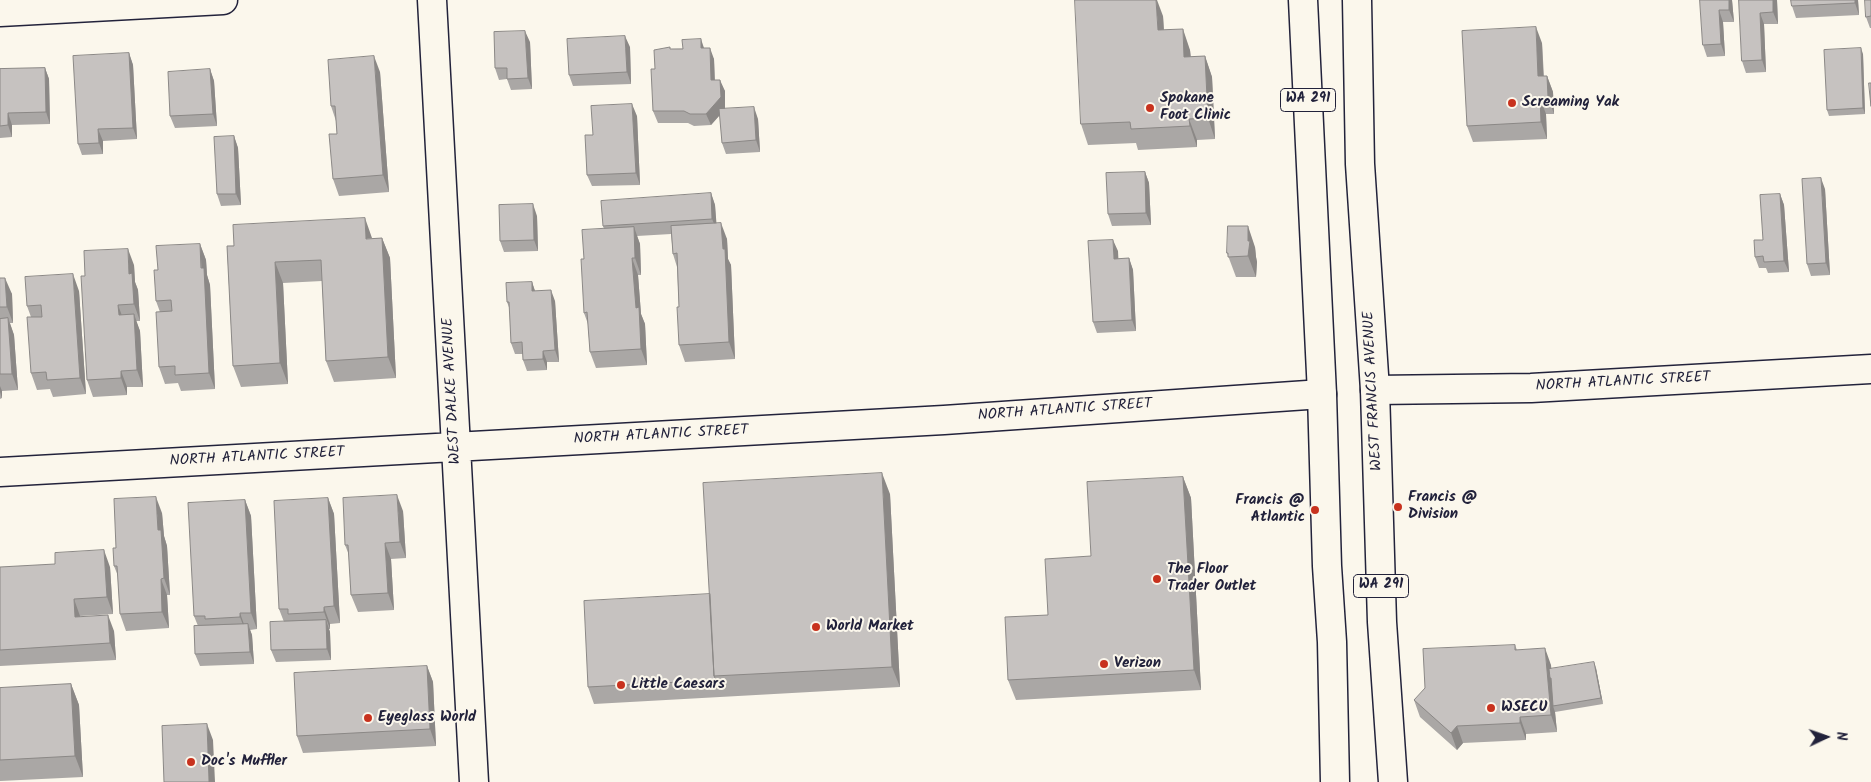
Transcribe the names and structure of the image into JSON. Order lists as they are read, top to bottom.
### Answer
{
  "streets": {
    "street": [
      "WA 291",
      "NORTH ATLANTIC STREET",
      "WEST DALKE AVENUE",
      "WEST FRANCIS AVENUE"
    ]
  },
  "crossings": [
    ["WA 291", "NORTH ATLANTIC STREET"],
    ["NORTH ATLANTIC STREET", "WEST DALKE AVENUE"],
    ["NORTH ATLANTIC STREET", "WEST FRANCIS AVENUE"]
  ],
  "places": [
    "Screaming Yak",
    "Spokane Foot Clinic",
    "Francis @ Division",
    "Francis @ Atlantic",
    "The Floor Trader Outlet",
    "World Market",
    "Verizon",
    "Little Caesars",
    "WSECU",
    "Eyeglass World",
    "Doc's Muffler"
  ],
  "north": "right"
}
